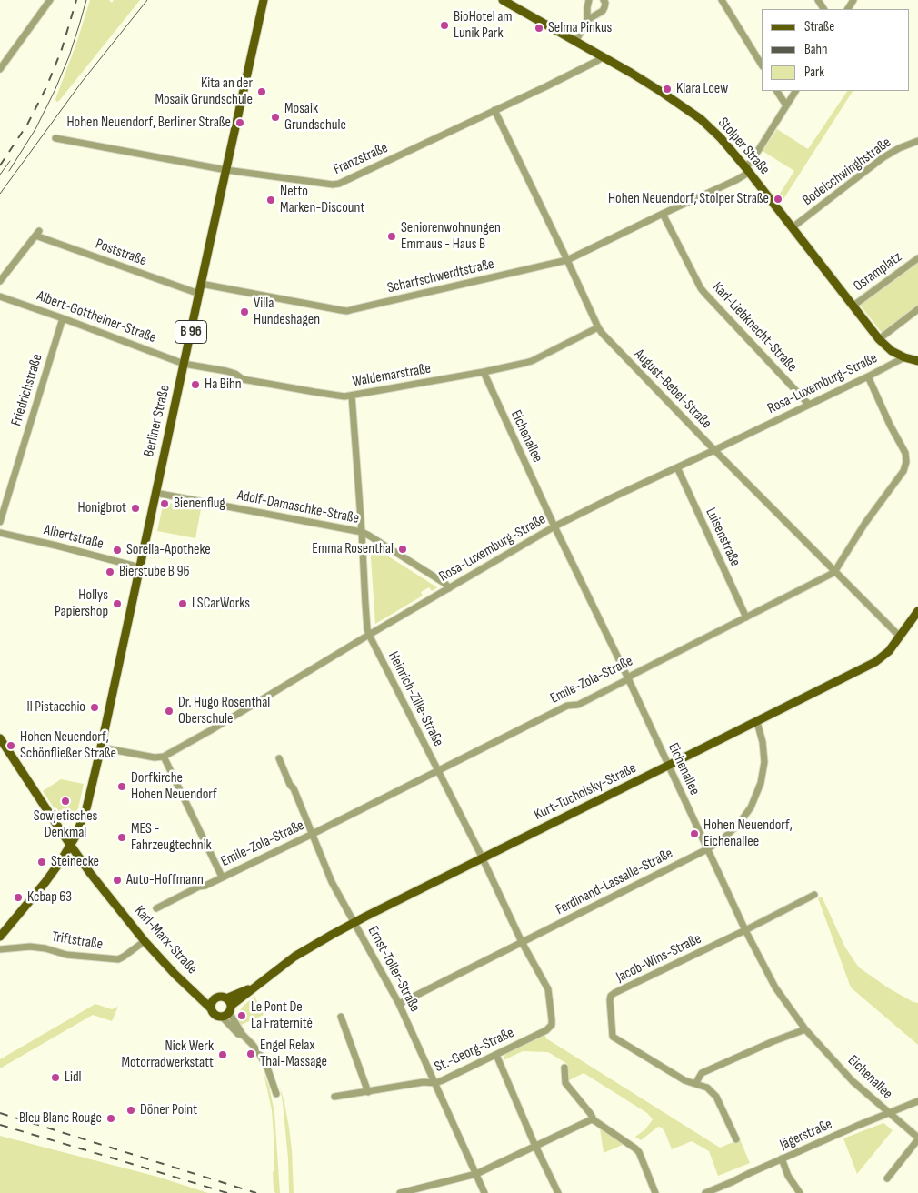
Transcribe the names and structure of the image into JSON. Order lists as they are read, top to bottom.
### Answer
{
  "streets": {
    "main road": [
      "Stolper Straße",
      "B 96",
      "Berliner Straße",
      "Kurt-Tucholsky-Straße",
      "Karl-Marx-Straße"
    ],
    "street": [
      "Franzstraße",
      "Bodelschwinghstraße",
      "Poststraße",
      "Osramplatz",
      "Scharfschwerdtstraße",
      "Albert-Gottheiner-Straße",
      "Karl-Liebknecht-Straße",
      "Waldemarstraße",
      "Rosa-Luxemburg-Straße",
      "August-Bebel-Straße",
      "Friedrichstraße",
      "Eichenallee",
      "Adolf-Damaschke-Straße",
      "Albertstraße",
      "Luisenstraße",
      "Emile-Zola-Straße",
      "Heinrich-Zille-Straße",
      "Ferdinand-Lassalle-Straße",
      "Triftstraße",
      "Jacob-Wins-Straße",
      "Ernst-Toller-Straße",
      "St.-Georg-Straße",
      "Jägerstraße"
    ]
  },
  "crossings": [
    ["Stolper Straße", "Franzstraße"],
    ["Stolper Straße", "Bodelschwinghstraße"],
    ["Stolper Straße", "Osramplatz"],
    ["Stolper Straße", "Scharfschwerdtstraße"],
    ["Stolper Straße", "Rosa-Luxemburg-Straße"],
    ["Franzstraße", "August-Bebel-Straße"],
    ["Franzstraße", "Berliner Straße"],
    ["Poststraße", "Berliner Straße"],
    ["Scharfschwerdtstraße", "Karl-Liebknecht-Straße"],
    ["Scharfschwerdtstraße", "August-Bebel-Straße"],
    ["Scharfschwerdtstraße", "Berliner Straße"],
    ["Albert-Gottheiner-Straße", "Waldemarstraße"],
    ["Albert-Gottheiner-Straße", "Friedrichstraße"],
    ["Albert-Gottheiner-Straße", "Berliner Straße"],
    ["Karl-Liebknecht-Straße", "Rosa-Luxemburg-Straße"],
    ["B 96", "Berliner Straße"],
    ["B 96", "Karl-Marx-Straße"],
    ["Waldemarstraße", "August-Bebel-Straße"],
    ["Waldemarstraße", "Berliner Straße"],
    ["Waldemarstraße", "Eichenallee"],
    ["Waldemarstraße", "Heinrich-Zille-Straße"],
    ["Rosa-Luxemburg-Straße", "August-Bebel-Straße"],
    ["Rosa-Luxemburg-Straße", "Eichenallee"],
    ["Rosa-Luxemburg-Straße", "Adolf-Damaschke-Straße"],
    ["Rosa-Luxemburg-Straße", "Luisenstraße"],
    ["Rosa-Luxemburg-Straße", "Emile-Zola-Straße"],
    ["Rosa-Luxemburg-Straße", "Heinrich-Zille-Straße"],
    ["August-Bebel-Straße", "Emile-Zola-Straße"],
    ["August-Bebel-Straße", "Kurt-Tucholsky-Straße"],
    ["Berliner Straße", "Adolf-Damaschke-Straße"],
    ["Berliner Straße", "Albertstraße"],
    ["Berliner Straße", "Karl-Marx-Straße"],
    ["Eichenallee", "Emile-Zola-Straße"],
    ["Eichenallee", "Kurt-Tucholsky-Straße"],
    ["Eichenallee", "Ferdinand-Lassalle-Straße"],
    ["Eichenallee", "Jacob-Wins-Straße"],
    ["Eichenallee", "Jägerstraße"],
    ["Adolf-Damaschke-Straße", "Heinrich-Zille-Straße"],
    ["Luisenstraße", "Emile-Zola-Straße"],
    ["Emile-Zola-Straße", "Heinrich-Zille-Straße"],
    ["Emile-Zola-Straße", "Ernst-Toller-Straße"],
    ["Heinrich-Zille-Straße", "Kurt-Tucholsky-Straße"],
    ["Heinrich-Zille-Straße", "Ferdinand-Lassalle-Straße"],
    ["Heinrich-Zille-Straße", "St.-Georg-Straße"],
    ["Kurt-Tucholsky-Straße", "Ferdinand-Lassalle-Straße"],
    ["Kurt-Tucholsky-Straße", "Karl-Marx-Straße"],
    ["Kurt-Tucholsky-Straße", "Ernst-Toller-Straße"],
    ["Ferdinand-Lassalle-Straße", "Ernst-Toller-Straße"],
    ["Karl-Marx-Straße", "Triftstraße"],
    ["Ernst-Toller-Straße", "St.-Georg-Straße"]
  ],
  "places": [
    "BioHotel am Lunik Park",
    "Selma Pinkus",
    "Klara Loew",
    "Kita an der Mosaik Grundschule",
    "Mosaik Grundschule",
    "Hohen Neuendorf, Berliner Straße",
    "Hohen Neuendorf, Stolper Straße",
    "Netto Marken-Discount",
    "Seniorenwohnungen Emmaus - Haus B",
    "Villa Hundeshagen",
    "Ha Bihn",
    "Bienenflug",
    "Honigbrot",
    "Emma Rosenthal",
    "Sorella-Apotheke",
    "Bierstube B 96",
    "Hollys Papiershop",
    "LSCarWorks",
    "Il Pistacchio",
    "Dr. Hugo Rosenthal Oberschule",
    "Hohen Neuendorf, Schönfließer Straße",
    "Dorfkirche Hohen Neuendorf",
    "Sowjetisches Denkmal",
    "Hohen Neuendorf, Eichenallee",
    "MES - Fahrzeugtechnik",
    "Steinecke",
    "Auto-Hoffmann",
    "Kebap 63",
    "Le Pont De La Fraternité",
    "Engel Relax Thai-Massage",
    "Nick Werk Motorradwerkstatt",
    "Lidl",
    "Döner Point",
    "Bleu Blanc Rouge"
  ],
  "legend": ["Straße", "Bahn", "Park"]
}
